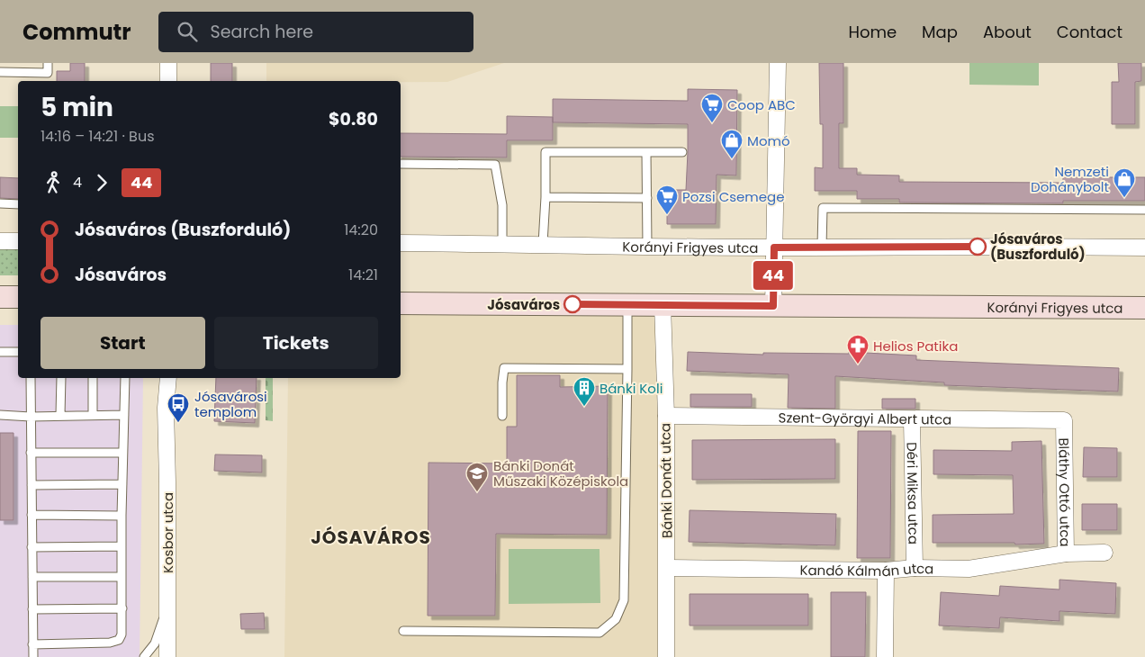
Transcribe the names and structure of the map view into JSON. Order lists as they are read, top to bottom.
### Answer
{
  "streets": {
    "street": [
      "Korányi Frigyes utca",
      "Szent-Györgyi Albert utca",
      "Bánki Donát utca",
      "Bláthy Ottó utca",
      "Déri Miksa utca",
      "Kosbor utca",
      "Kandó Kálmán utca"
    ]
  },
  "crossings": [
    ["Korányi Frigyes utca", "Bánki Donát utca"],
    ["Szent-Györgyi Albert utca", "Bánki Donát utca"],
    ["Szent-Györgyi Albert utca", "Bláthy Ottó utca"],
    ["Szent-Györgyi Albert utca", "Déri Miksa utca"],
    ["Bánki Donát utca", "Kandó Kálmán utca"],
    ["Bláthy Ottó utca", "Kandó Kálmán utca"],
    ["Déri Miksa utca", "Kandó Kálmán utca"]
  ],
  "districts": ["JÓSAVÁROS"],
  "places": {
    "supermarket": ["Coop ABC", "Pozsi Csemege"],
    "shop": ["Momó", "Nemzeti Dohánybolt"],
    "other": ["Jósaváros (Buszforduló)", "Jósaváros"],
    "pharmacy": ["Helios Patika"],
    "building": ["Bánki Koli"],
    "bus stop": ["Jósavárosi templom"],
    "school or university": ["Bánki Donát Műszaki Középiskola"]
  },
  "lines": ["bus line 44"],
  "page": {
    "header": "Commutr",
    "search": "Search here",
    "nav": [
      "Home",
      "Map",
      "About",
      "Contact"
    ],
    "on_map": "44",
    "heading": ["5 min", "14:16 – 14:21 · Bus", "$0.80"],
    "legs": ["4", "44"],
    "list": [
      {
        "name": "Jósaváros (Buszforduló)",
        "value": "14:20"
      },
      {
        "name": "Jósaváros",
        "value": "14:21"
      }
    ],
    "buttons": ["Start", "Tickets"]
  }
}
